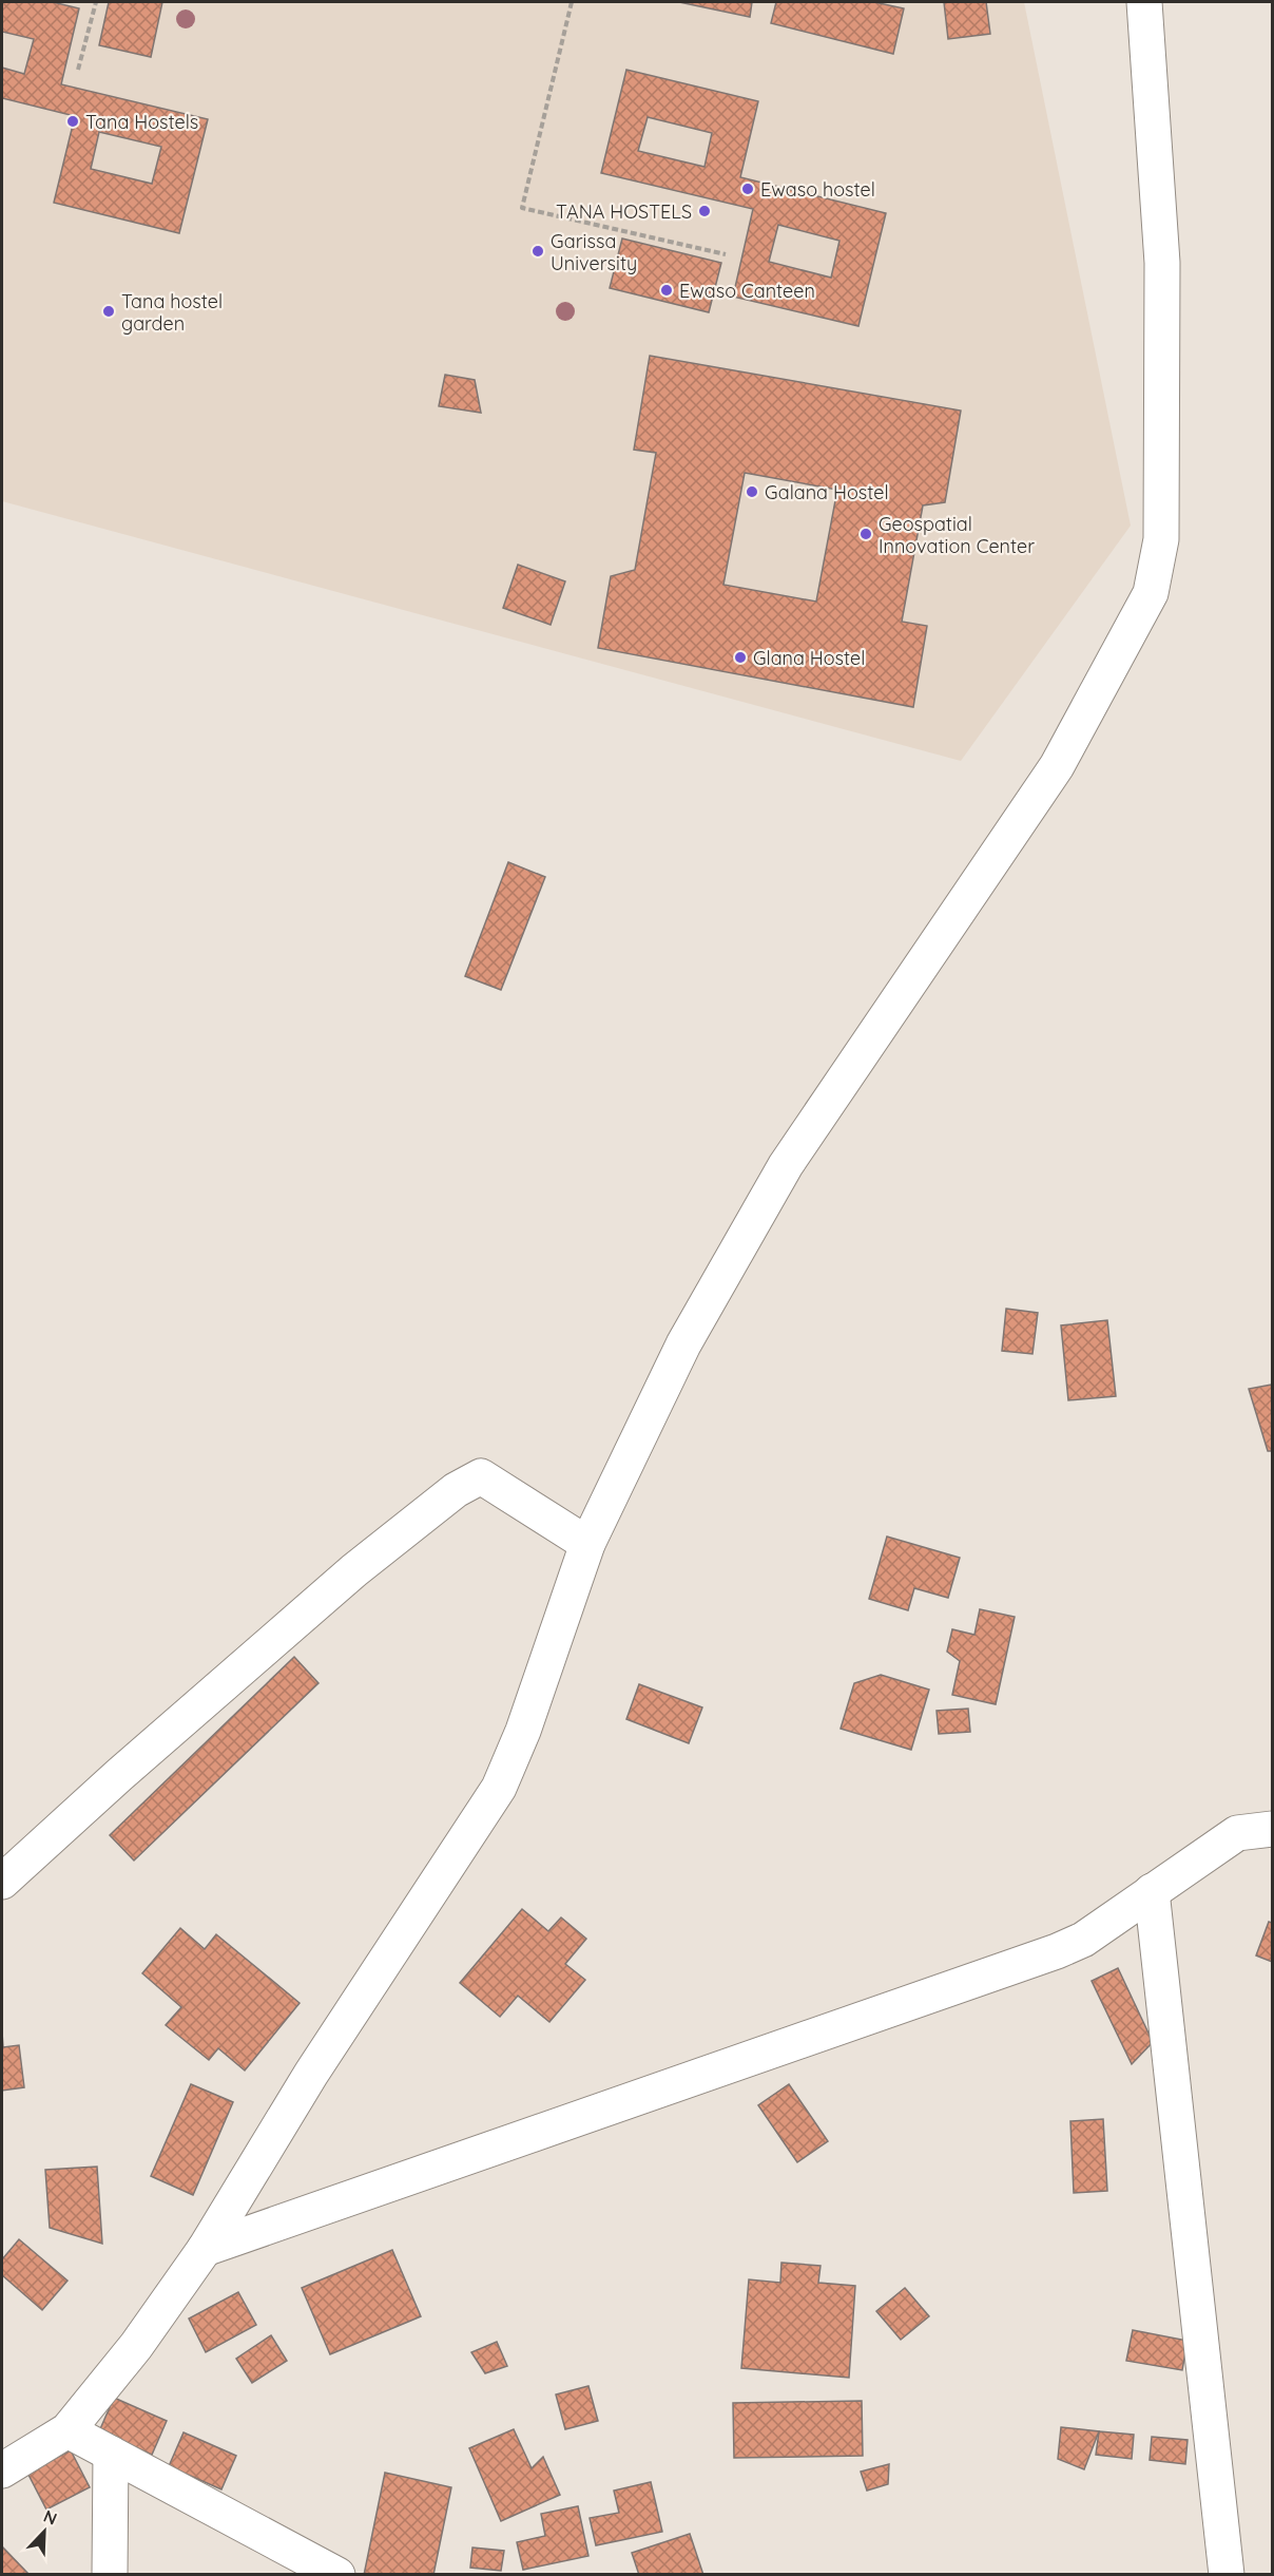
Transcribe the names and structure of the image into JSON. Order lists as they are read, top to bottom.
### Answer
{
  "places": [
    "Tana Hostels",
    "Ewaso hostel",
    "TANA HOSTELS",
    "Garissa University",
    "Ewaso Canteen",
    "Tana hostel garden",
    "Galana Hostel",
    "Geospatial Innovation Center",
    "Glana Hostel"
  ],
  "north": "top right"
}
